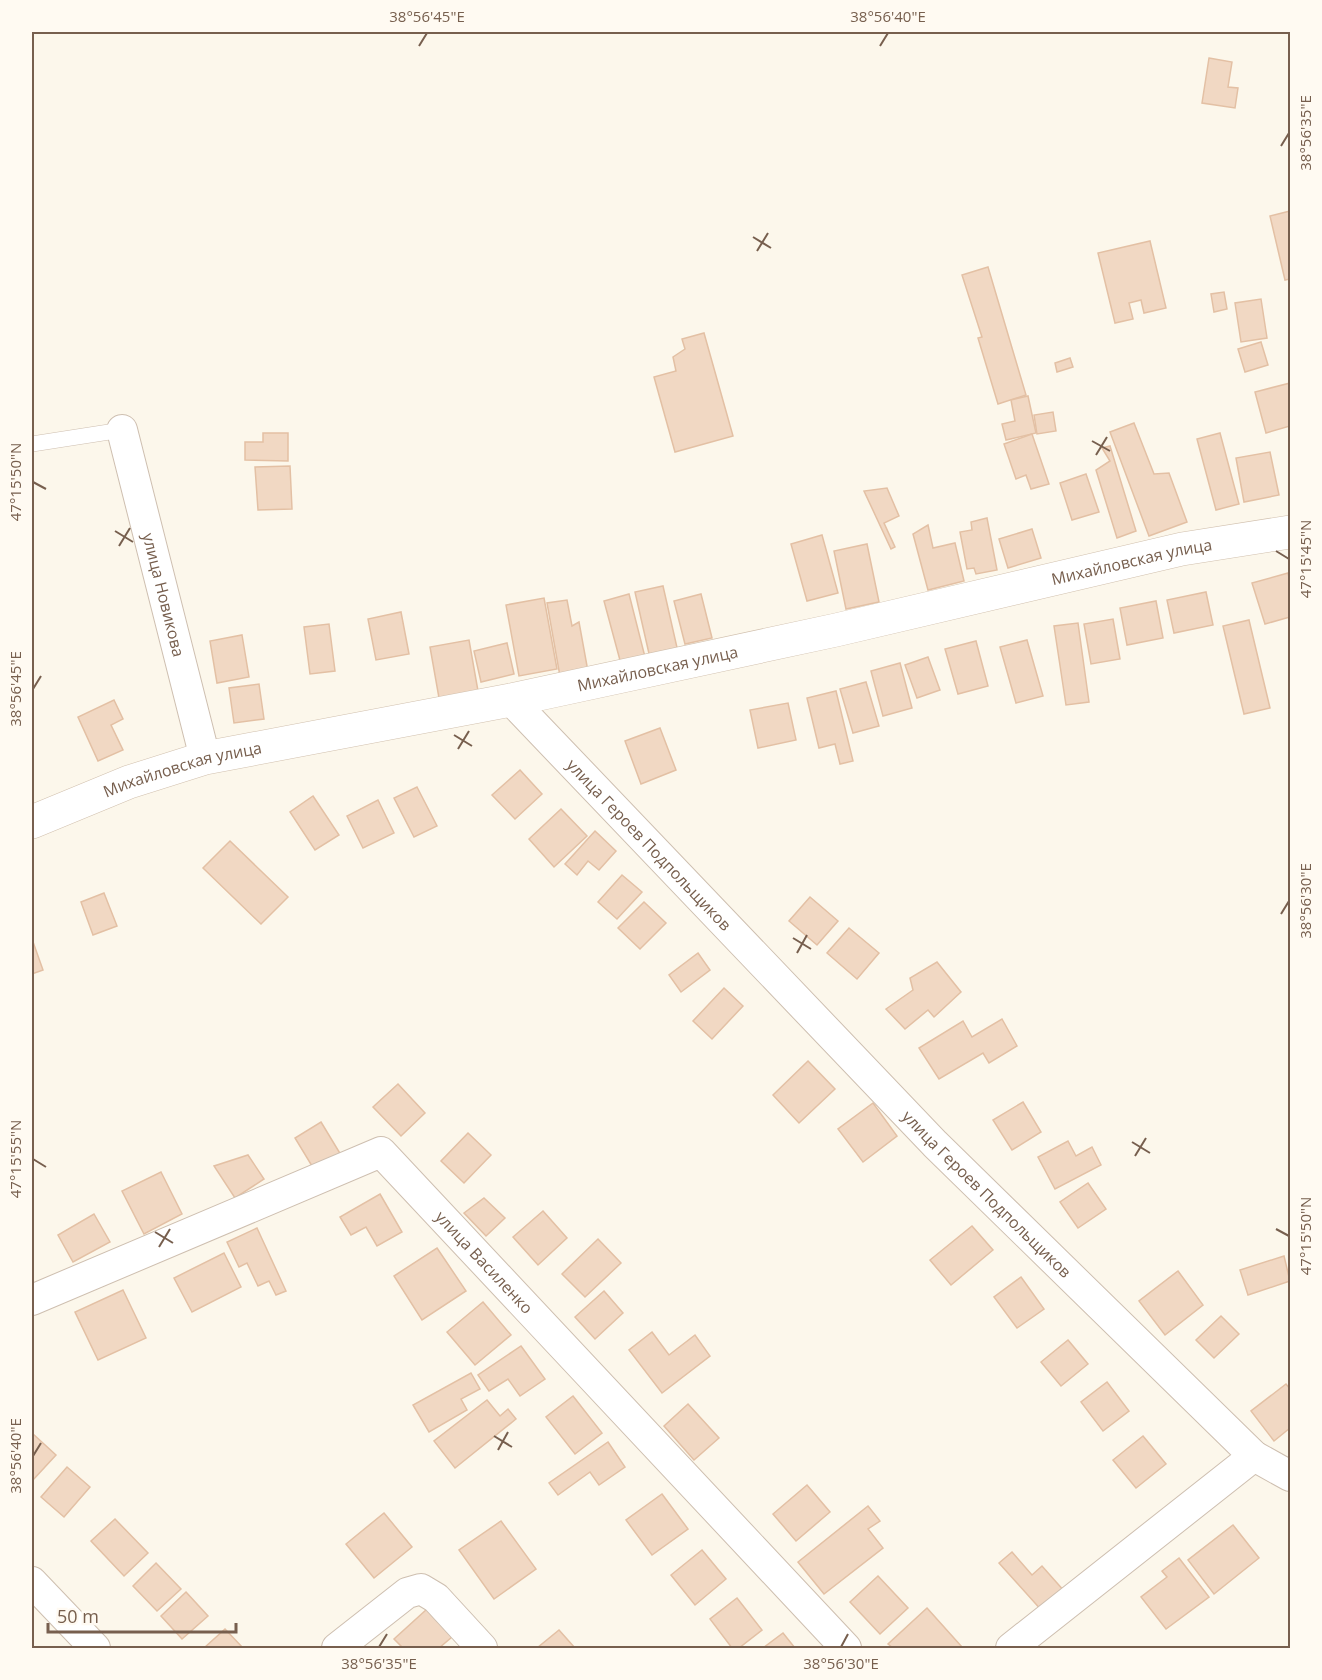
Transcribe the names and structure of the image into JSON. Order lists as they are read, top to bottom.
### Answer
{
  "streets": {
    "street": [
      "Михайловская улица",
      "улица Новикова",
      "улица Героев Подпольщиков",
      "улица Василенко"
    ]
  },
  "crossings": [
    ["Михайловская улица", "улица Новикова"],
    ["Михайловская улица", "улица Героев Подпольщиков"]
  ],
  "scale_bar": "50 m",
  "coordinates": [
    "38°56'45\"E",
    "38°56'40\"E",
    "38°56'35\"E",
    "47°15'50\"N",
    "47°15'45\"N",
    "38°56'30\"E",
    "47°15'55\"N"
  ]
}
